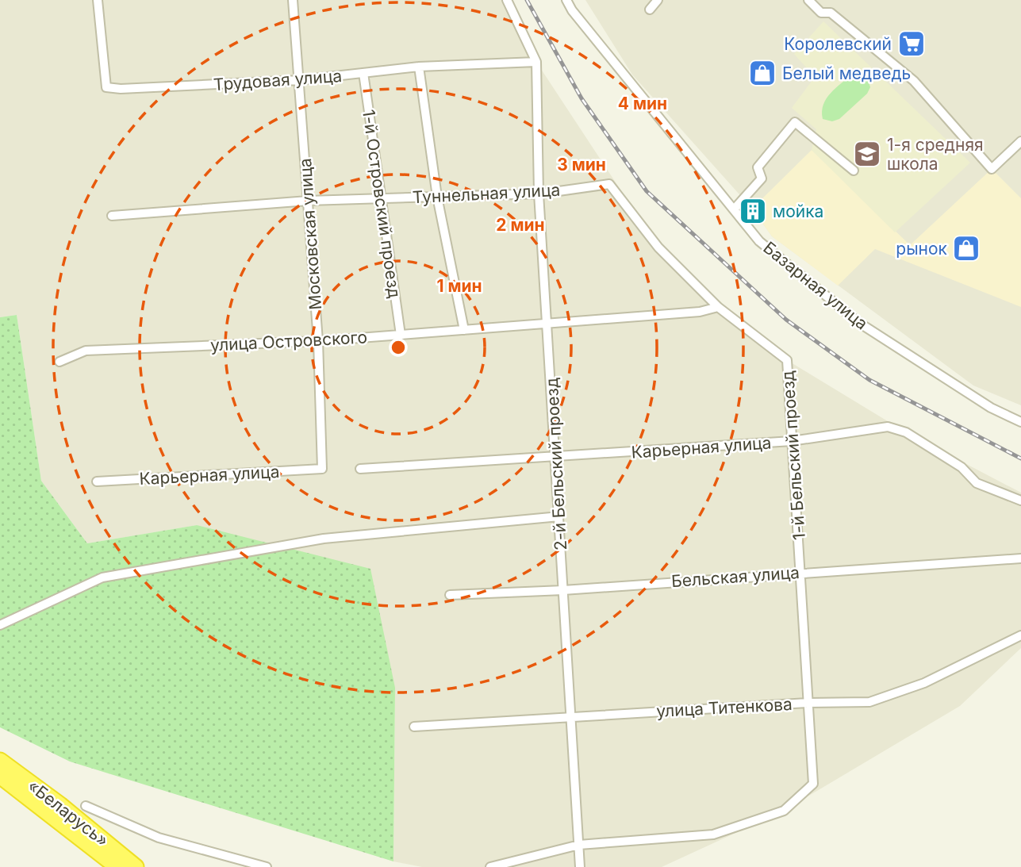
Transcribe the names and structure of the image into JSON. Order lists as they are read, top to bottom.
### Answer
{
  "streets": {
    "highway": ["«Беларусь»"],
    "street": [
      "Трудовая улица",
      "Туннельная улица",
      "1-й Островский проезд",
      "Московская улица",
      "Базарная улица",
      "улица Островского",
      "Карьерная улица",
      "1-й Бельский проезд",
      "2-й Бельский проезд",
      "Бельская улица",
      "улица Титенкова"
    ]
  },
  "crossings": [
    ["Трудовая улица", "1-й Островский проезд"],
    ["Трудовая улица", "Московская улица"],
    ["Трудовая улица", "2-й Бельский проезд"],
    ["Туннельная улица", "1-й Островский проезд"],
    ["Туннельная улица", "Московская улица"],
    ["Туннельная улица", "улица Островского"],
    ["Туннельная улица", "1-й Бельский проезд"],
    ["Туннельная улица", "2-й Бельский проезд"],
    ["1-й Островский проезд", "улица Островского"],
    ["Московская улица", "улица Островского"],
    ["Московская улица", "Карьерная улица"],
    ["улица Островского", "2-й Бельский проезд"],
    ["Карьерная улица", "1-й Бельский проезд"],
    ["Карьерная улица", "2-й Бельский проезд"],
    ["1-й Бельский проезд", "2-й Бельский проезд"],
    ["1-й Бельский проезд", "Бельская улица"],
    ["1-й Бельский проезд", "улица Титенкова"],
    ["2-й Бельский проезд", "Бельская улица"],
    ["2-й Бельский проезд", "улица Титенкова"]
  ],
  "places": {
    "supermarket": ["Королевский"],
    "shop": ["Белый медведь", "рынок"],
    "school or university": ["1-я средняя школа"],
    "building": ["мойка"]
  },
  "rings": [
    "4 мин",
    "3 мин",
    "2 мин",
    "1 мин"
  ]
}
